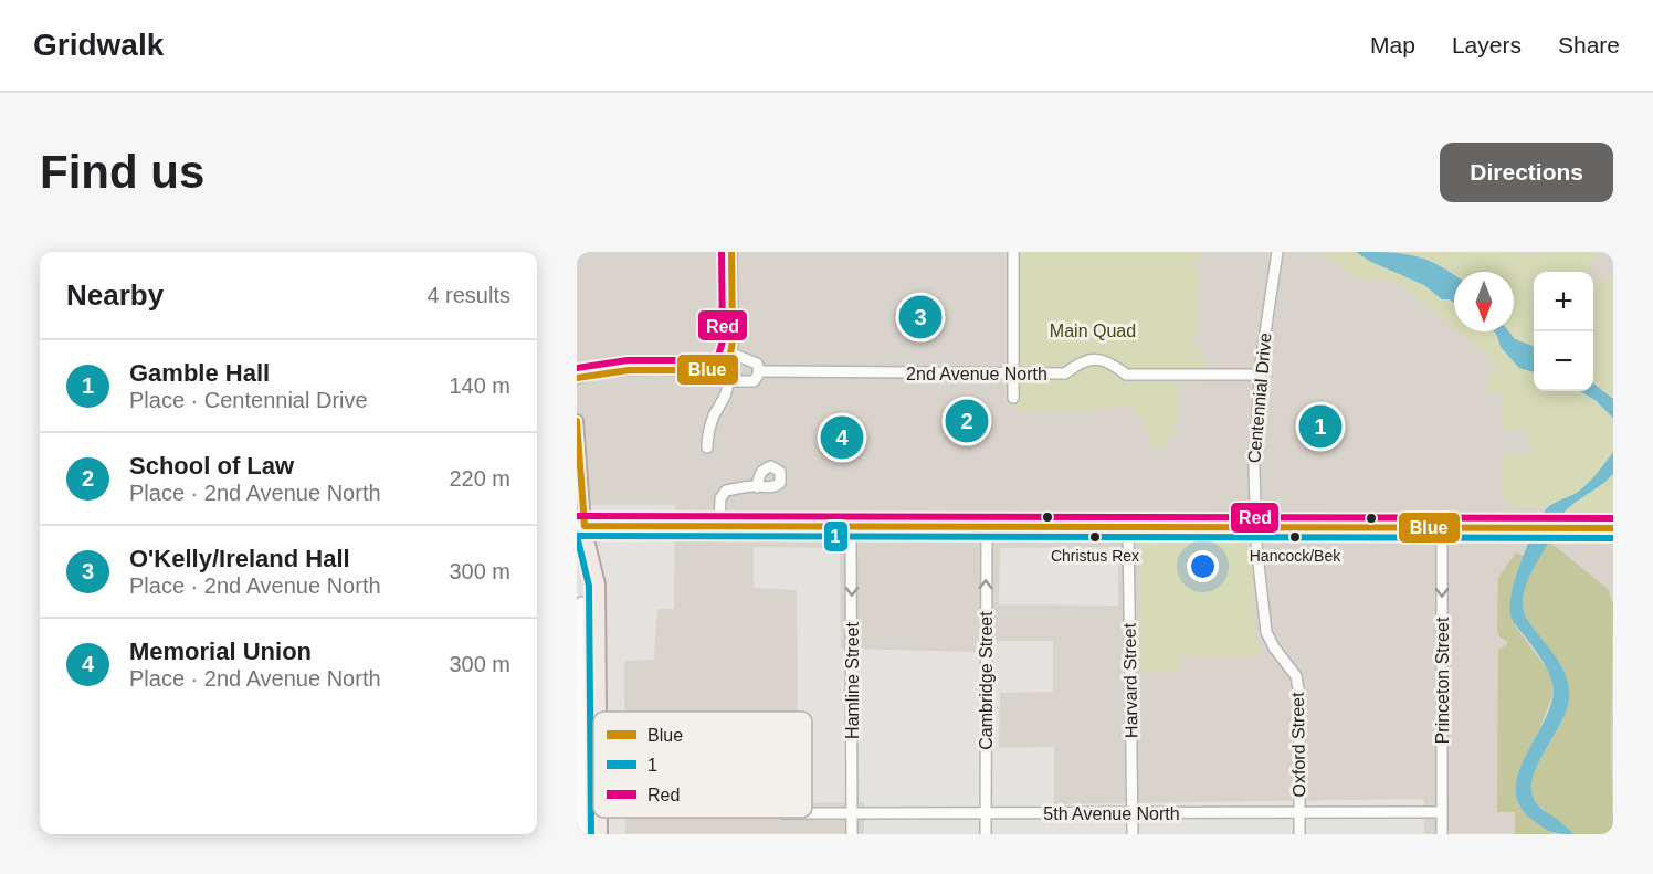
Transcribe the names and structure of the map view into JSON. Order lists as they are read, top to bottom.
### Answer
{
  "streets": {
    "street": [
      "2nd Avenue North",
      "Centennial Drive",
      "Hamline Street",
      "Cambridge Street",
      "Harvard Street",
      "Princeton Street",
      "Oxford Street",
      "5th Avenue North"
    ]
  },
  "crossings": [
    ["2nd Avenue North", "Centennial Drive"],
    ["Centennial Drive", "Oxford Street"],
    ["Hamline Street", "5th Avenue North"],
    ["Cambridge Street", "5th Avenue North"],
    ["Harvard Street", "5th Avenue North"],
    ["Princeton Street", "5th Avenue North"],
    ["Oxford Street", "5th Avenue North"]
  ],
  "one_way": ["Hamline Street", "Cambridge Street", "Princeton Street"],
  "parks": ["Main Quad"],
  "places": ["Christus Rex", "Hancock/Bek"],
  "lines": ["transit line Blue", "transit line Red", "transit line 1"],
  "legend": ["Blue", "1", "Red"],
  "north": "bottom",
  "page": {
    "header": "Gridwalk",
    "nav": ["Map", "Layers", "Share"],
    "buttons": "Directions",
    "title": "Find us",
    "heading": ["Nearby", "4 results"],
    "map_buttons": ["+", "−"],
    "pins": [
      "3",
      "2",
      "1",
      "4"
    ],
    "list": [
      {
        "mark": "1",
        "name": "Gamble Hall",
        "note": "Place · Centennial Drive",
        "value": "140 m"
      },
      {
        "mark": "2",
        "name": "School of Law",
        "note": "Place · 2nd Avenue North",
        "value": "220 m"
      },
      {
        "mark": "3",
        "name": "O'Kelly/Ireland Hall",
        "note": "Place · 2nd Avenue North",
        "value": "300 m"
      },
      {
        "mark": "4",
        "name": "Memorial Union",
        "note": "Place · 2nd Avenue North",
        "value": "300 m"
      }
    ]
  }
}
